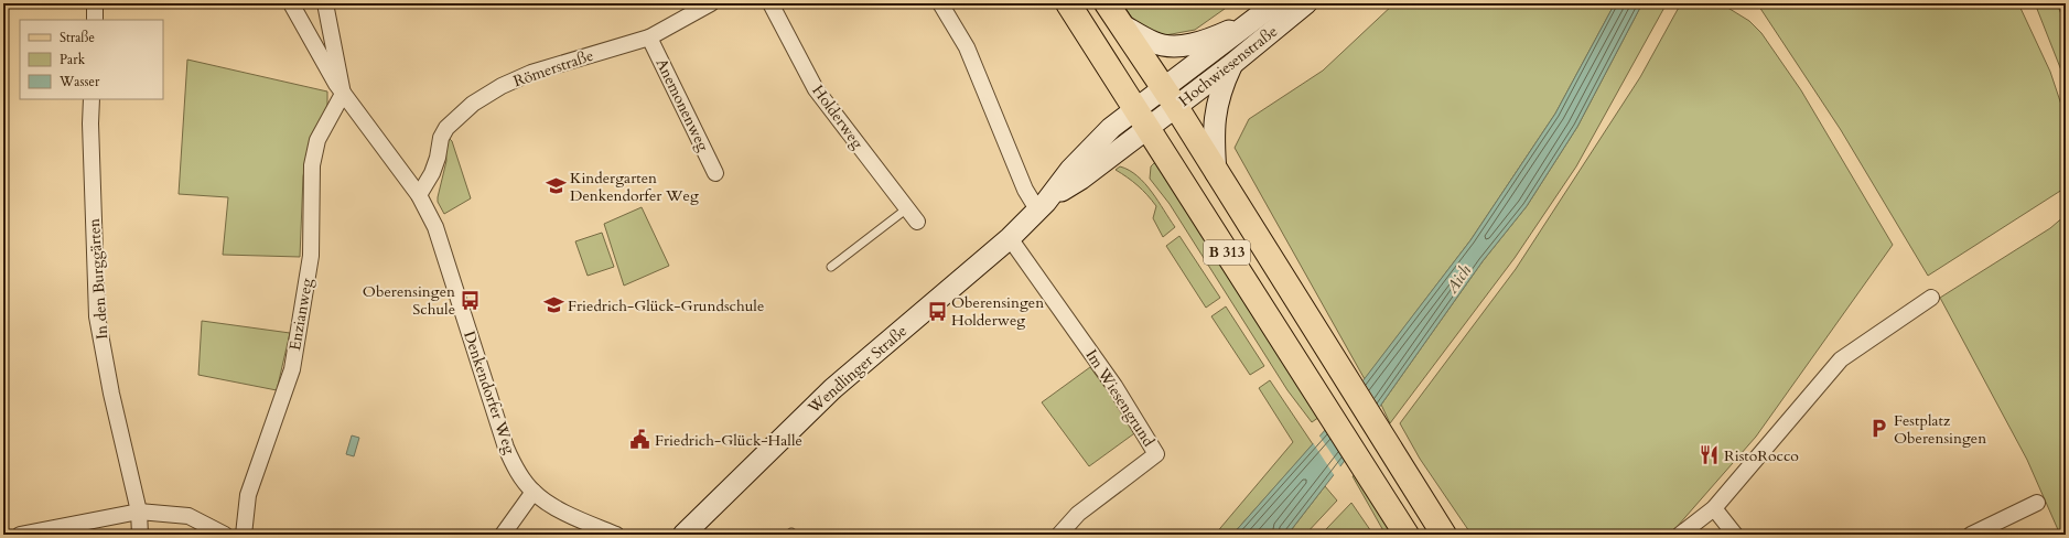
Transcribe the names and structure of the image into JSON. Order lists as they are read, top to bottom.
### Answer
{
  "streets": {
    "main road": ["Hochwiesenstraße", "B 313", "Wendlinger Straße"],
    "street": [
      "Römerstraße",
      "Anemonenweg",
      "Holderweg",
      "In den Burggärten",
      "Enzianweg",
      "Denkendorfer Weg",
      "Im Wiesengrund"
    ]
  },
  "crossings": [
    ["Hochwiesenstraße", "B 313"],
    ["Hochwiesenstraße", "Wendlinger Straße"],
    ["Römerstraße", "Anemonenweg"],
    ["Römerstraße", "Denkendorfer Weg"],
    ["B 313", "Wendlinger Straße"],
    ["Enzianweg", "Denkendorfer Weg"],
    ["Wendlinger Straße", "Im Wiesengrund"]
  ],
  "water": ["Aich"],
  "places": {
    "school or university": ["Kindergarten Denkendorfer Weg", "Friedrich-Glück-Grundschule"],
    "bus stop": ["Oberensingen Schule", "Oberensingen Holderweg"],
    "parking": ["Festplatz Oberensingen"],
    "public building": ["Friedrich-Glück-Halle"],
    "restaurant": ["RistoRocco"]
  },
  "legend": ["Straße", "Park", "Wasser"]
}
